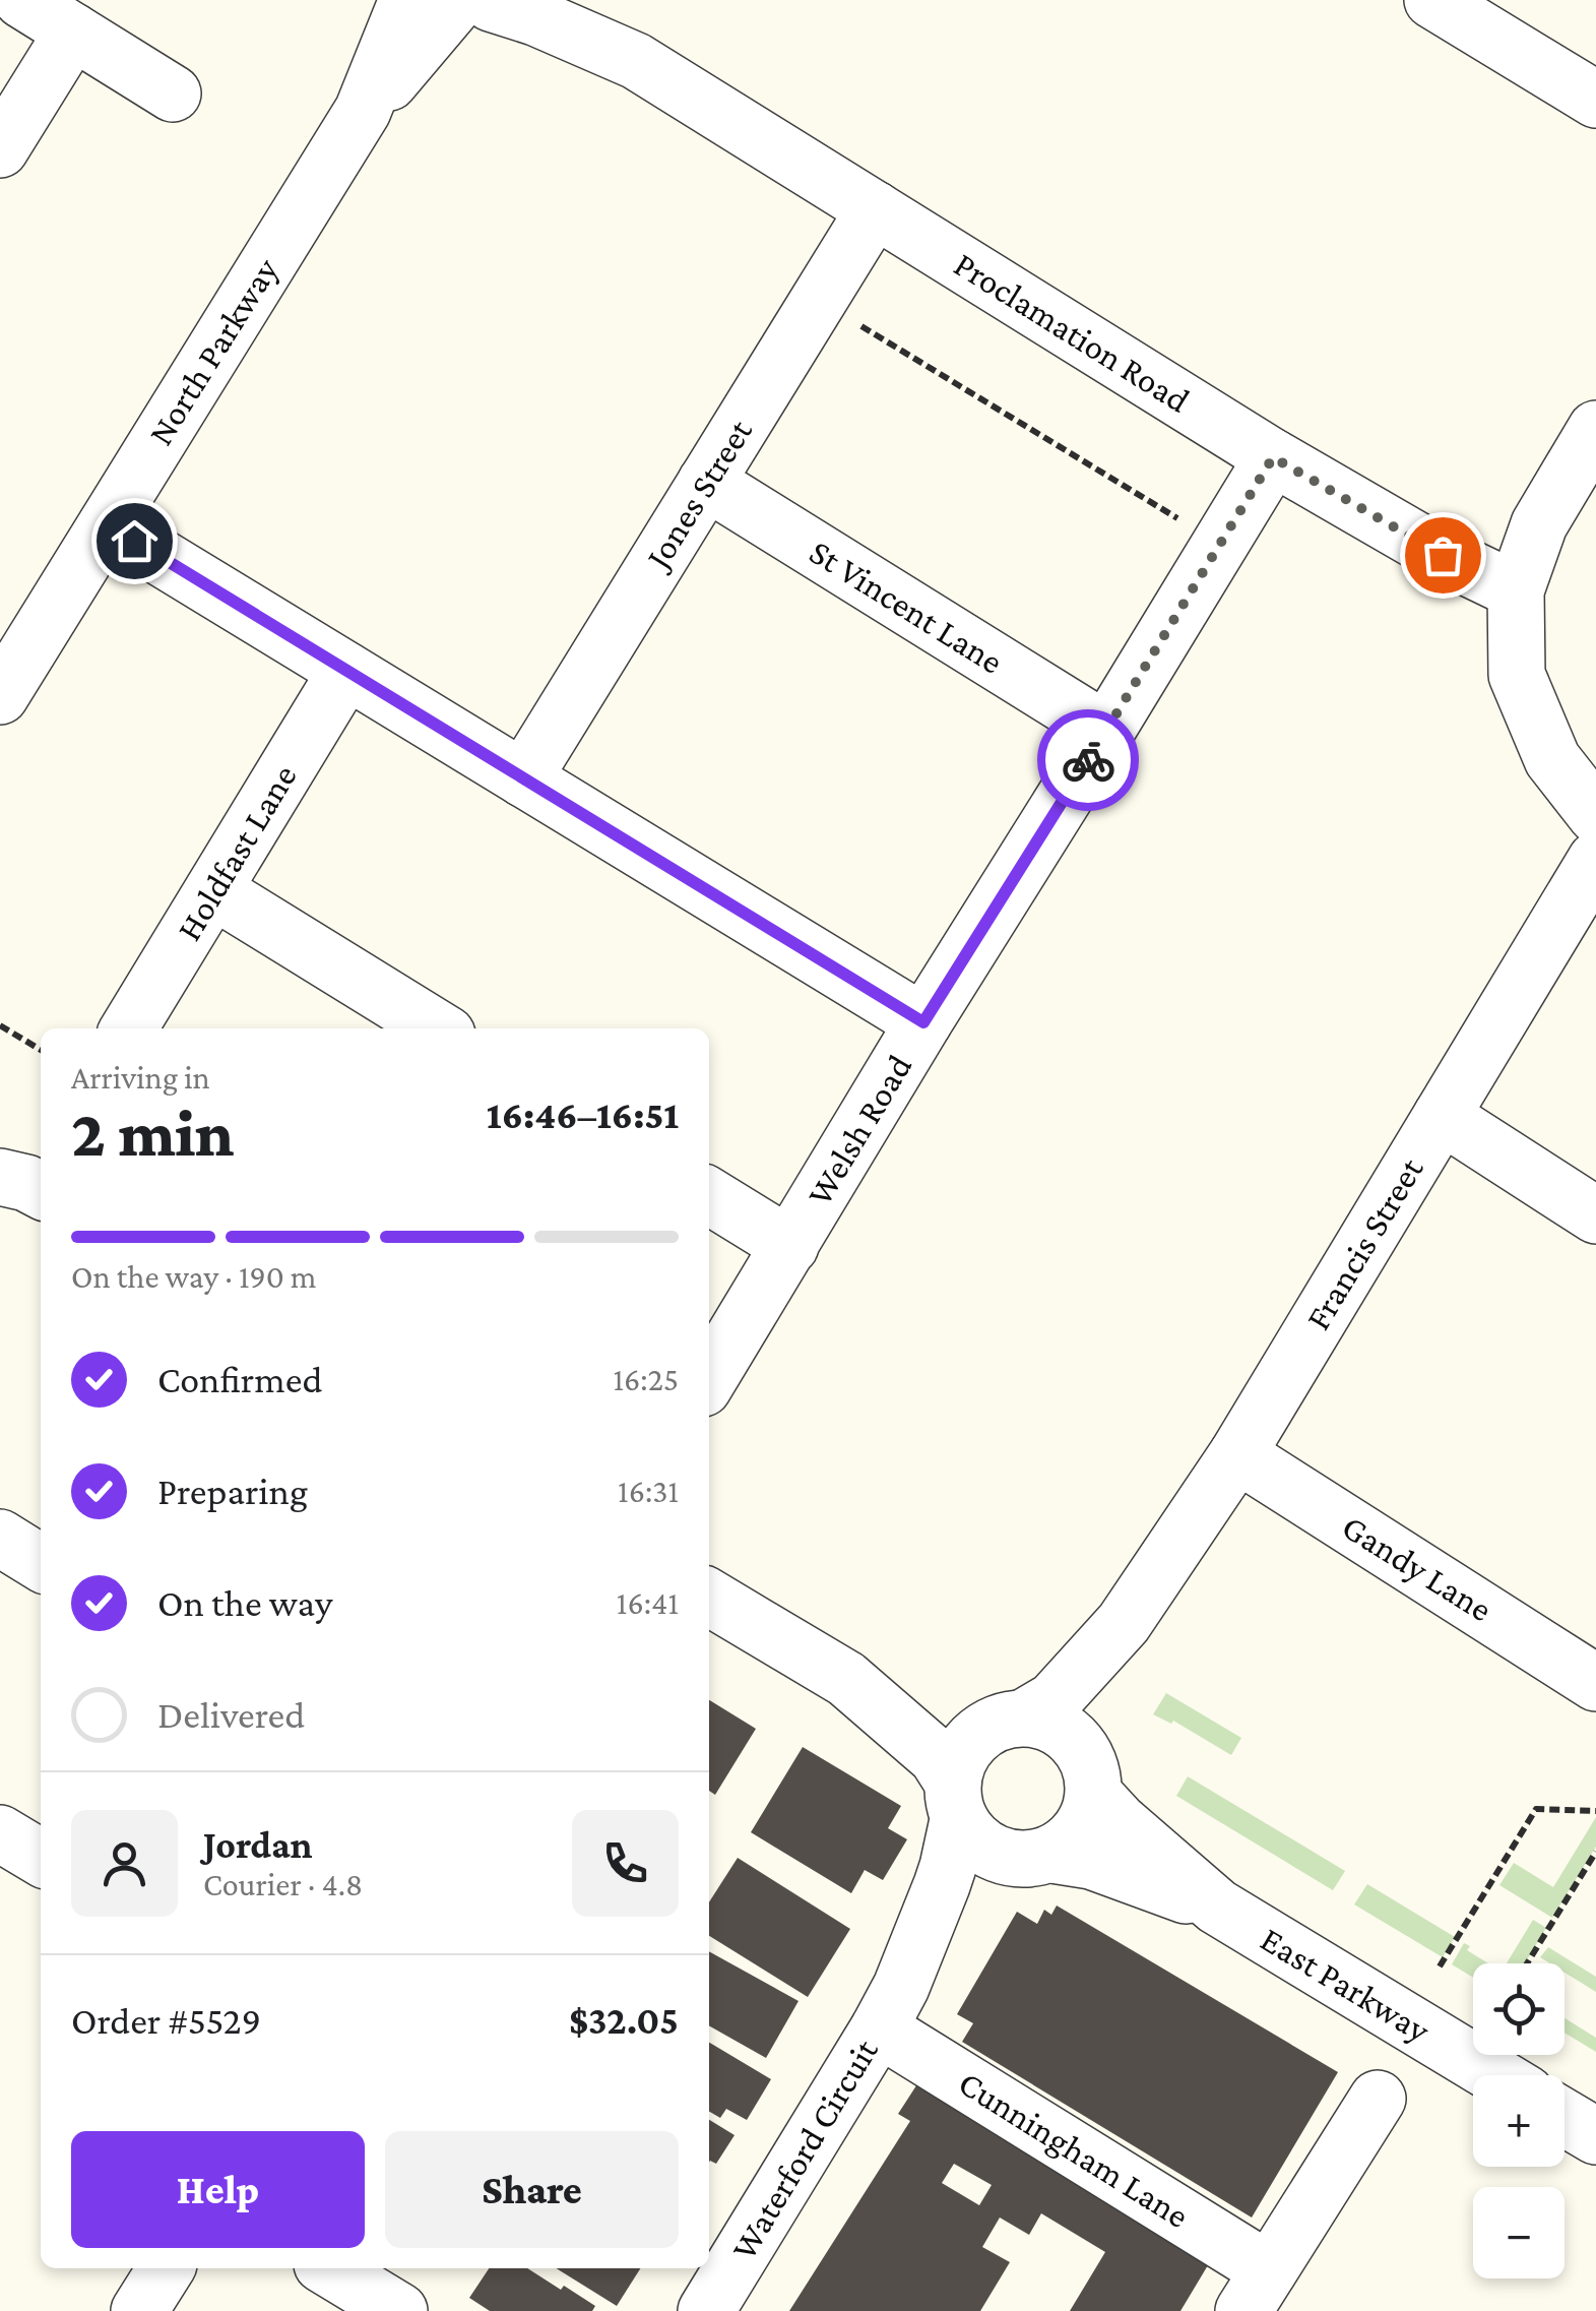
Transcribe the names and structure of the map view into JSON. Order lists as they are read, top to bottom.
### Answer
{
  "streets": {
    "street": [
      "Proclamation Road",
      "North Parkway",
      "Jones Street",
      "St Vincent Lane",
      "Holdfast Lane",
      "Welsh Road",
      "Francis Street",
      "Gandy Lane",
      "East Parkway",
      "Waterford Circuit",
      "Cunningham Lane"
    ]
  },
  "crossings": [
    ["Proclamation Road", "North Parkway"],
    ["Proclamation Road", "Jones Street"],
    ["Proclamation Road", "Welsh Road"],
    ["Jones Street", "St Vincent Lane"],
    ["St Vincent Lane", "Welsh Road"],
    ["Francis Street", "Gandy Lane"],
    ["Francis Street", "East Parkway"],
    ["Francis Street", "Waterford Circuit"],
    ["East Parkway", "Waterford Circuit"],
    ["Waterford Circuit", "Cunningham Lane"]
  ],
  "page": {
    "heading": ["2 min", "Arriving in", "16:46–16:51"],
    "panel": [
      "Jordan",
      "Courier · 4.8",
      "Order #5529",
      "$32.05"
    ],
    "bar": "On the way · 190 m",
    "list": [
      ["Confirmed", "16:25"],
      ["Preparing", "16:31"],
      ["On the way", "16:41"],
      "Delivered"
    ],
    "map_buttons": ["+", "−"],
    "buttons": ["Help", "Share"]
  }
}
